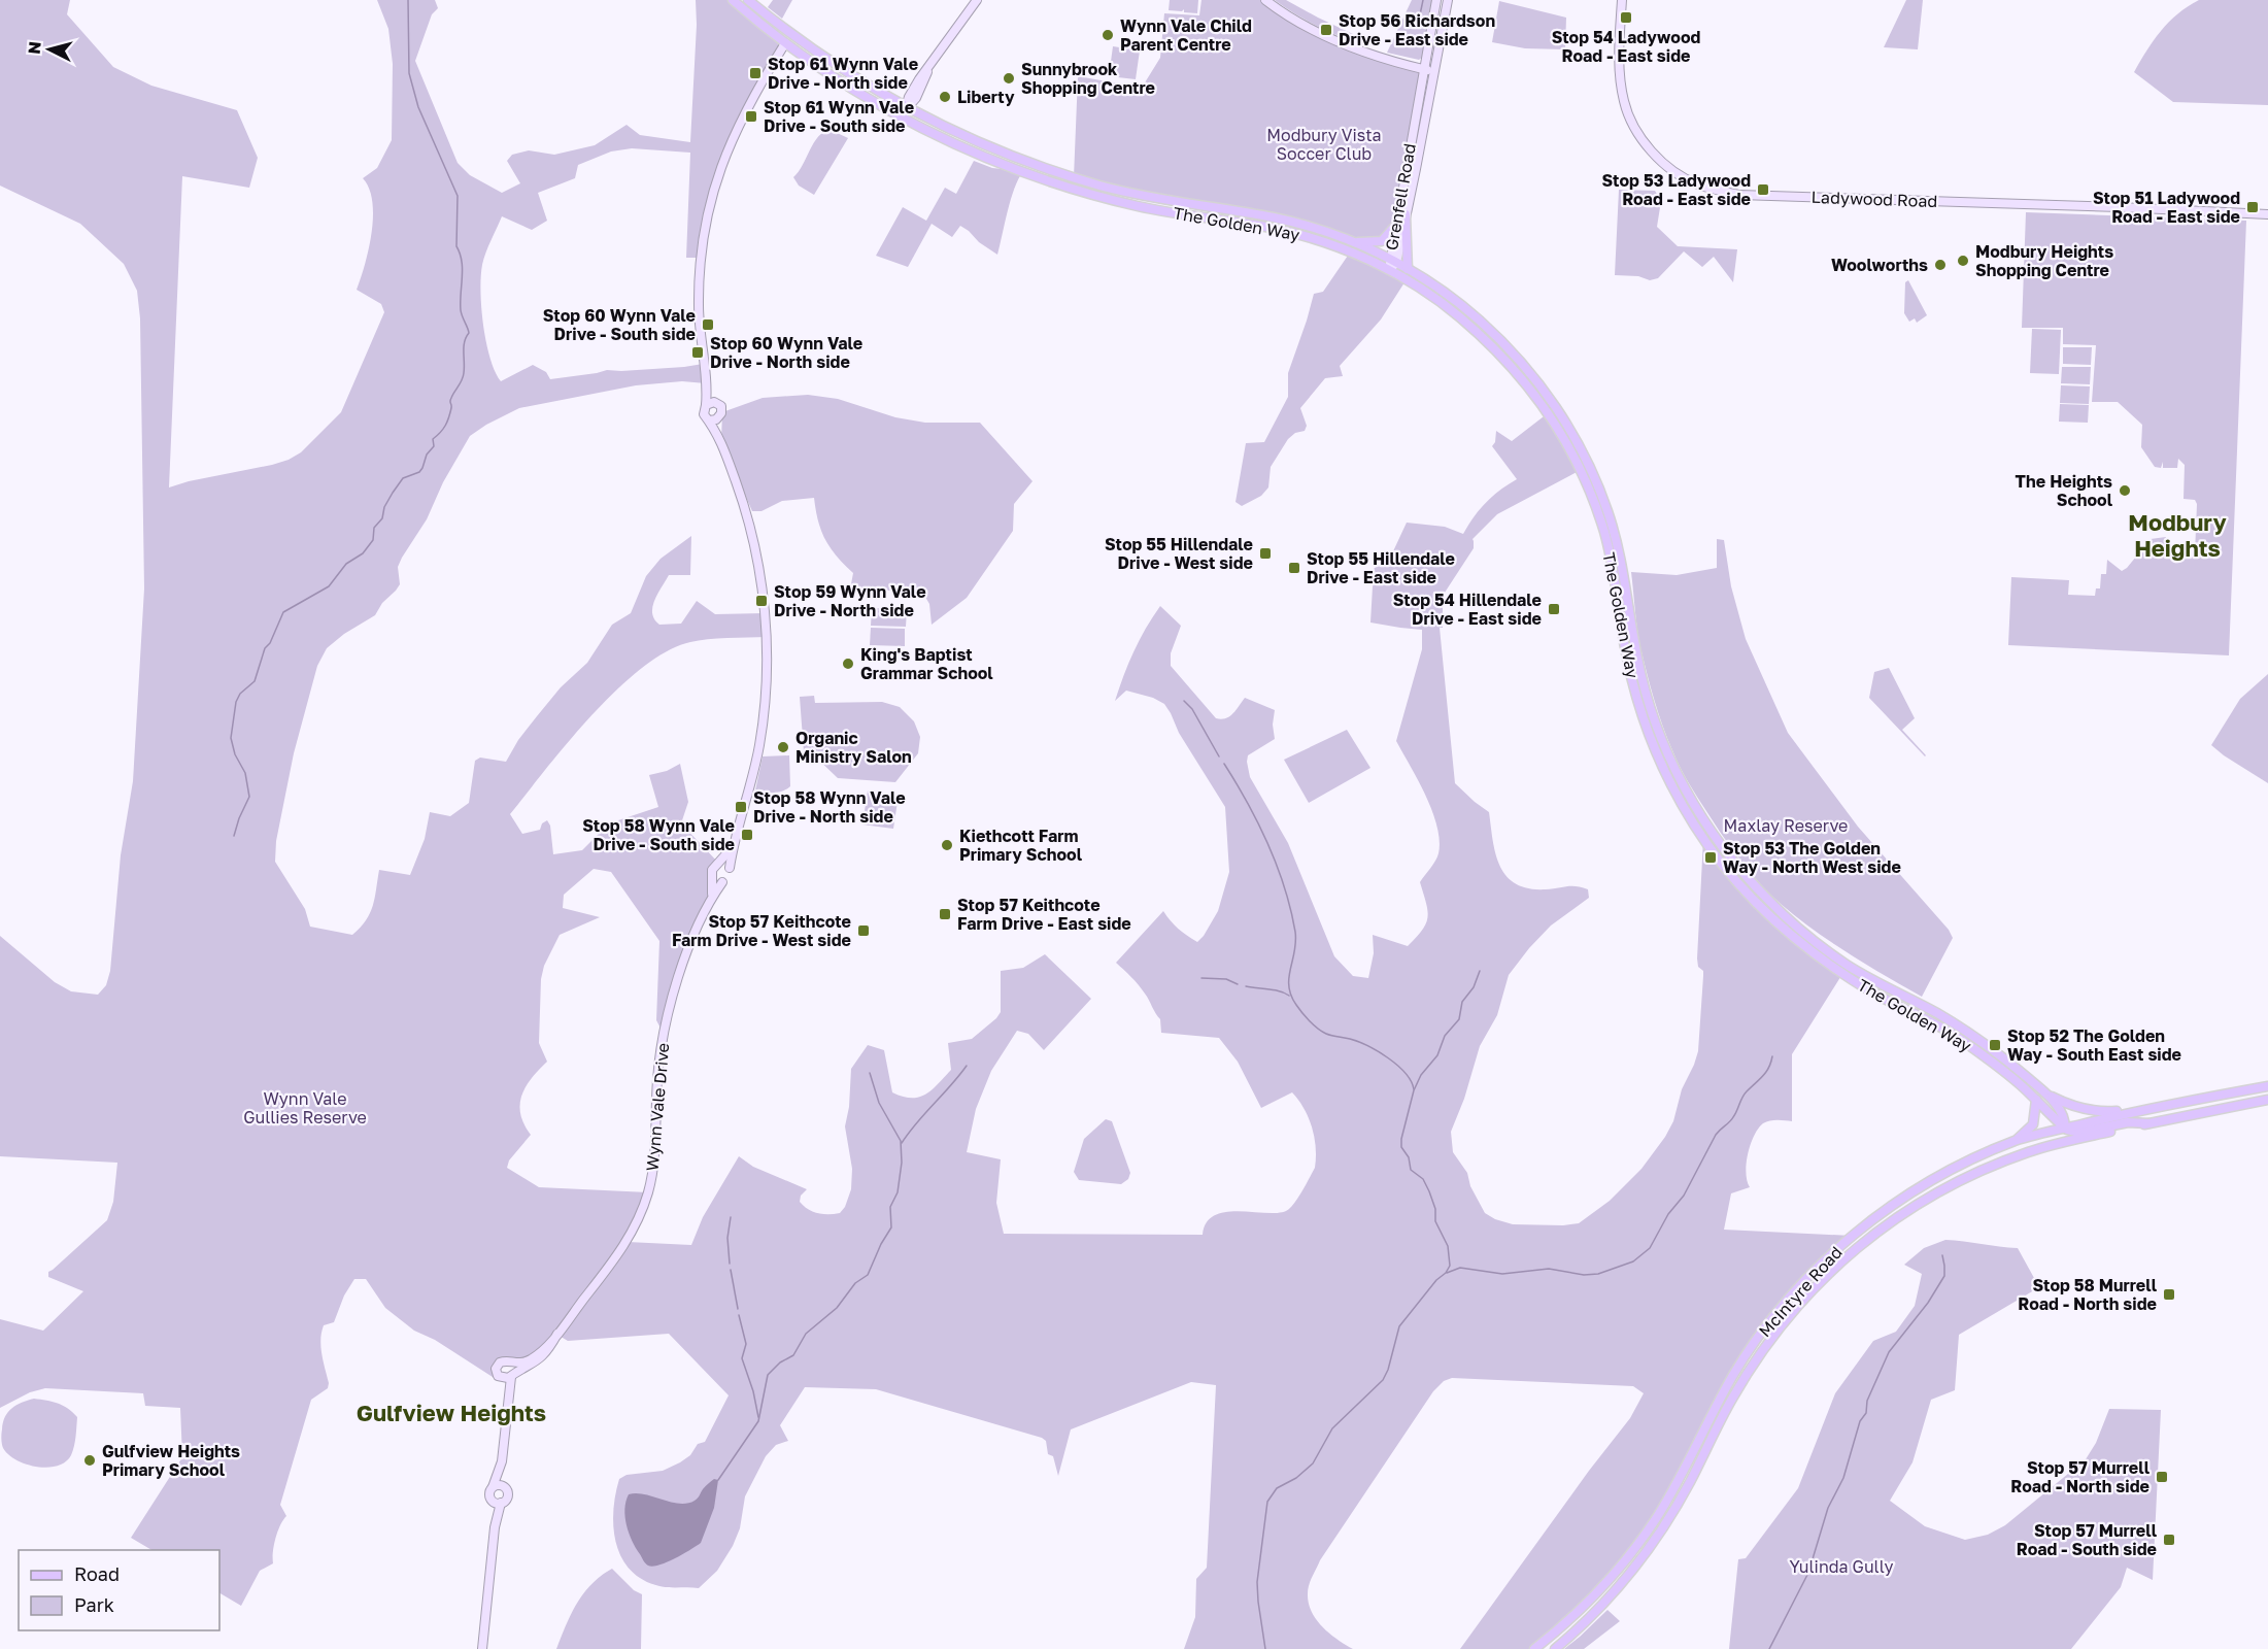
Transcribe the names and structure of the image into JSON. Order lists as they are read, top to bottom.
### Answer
{
  "streets": {
    "main road": [
      "Grenfell Road",
      "Ladywood Road",
      "The Golden Way",
      "Wynn Vale Drive",
      "McIntyre Road"
    ]
  },
  "crossings": [
    ["Grenfell Road", "The Golden Way"],
    ["The Golden Way", "McIntyre Road"]
  ],
  "districts": ["Modbury Heights", "Gulfview Heights"],
  "parks": [
    "Modbury Vista Soccer Club",
    "Maxlay Reserve",
    "Wynn Vale Gullies Reserve",
    "Yulinda Gully"
  ],
  "places": {
    "transit": [
      "Stop 54 Ladywood Road - East side",
      "Stop 56 Richardson Drive - East side",
      "Stop 61 Wynn Vale Drive - North side",
      "Stop 61 Wynn Vale Drive - South side",
      "Stop 53 Ladywood Road - East side",
      "Stop 51 Ladywood Road - East side",
      "Stop 60 Wynn Vale Drive - South side",
      "Stop 60 Wynn Vale Drive - North side",
      "Stop 55 Hillendale Drive - West side",
      "Stop 55 Hillendale Drive - East side",
      "Stop 59 Wynn Vale Drive - North side",
      "Stop 54 Hillendale Drive - East side",
      "Stop 58 Wynn Vale Drive - North side",
      "Stop 58 Wynn Vale Drive - South side",
      "Stop 53 The Golden Way - North West side",
      "Stop 57 Keithcote Farm Drive - East side",
      "Stop 57 Keithcote Farm Drive - West side",
      "Stop 52 The Golden Way - South East side",
      "Stop 58 Murrell Road - North side",
      "Stop 57 Murrell Road - North side",
      "Stop 57 Murrell Road - South side"
    ],
    "other": [
      "Wynn Vale Child Parent Centre",
      "Sunnybrook Shopping Centre",
      "Liberty",
      "Modbury Heights Shopping Centre",
      "Woolworths",
      "The Heights School",
      "King's Baptist Grammar School",
      "Organic Ministry Salon",
      "Kiethcott Farm Primary School",
      "Gulfview Heights Primary School"
    ]
  },
  "legend": ["Road", "Park"],
  "north": "left"
}
